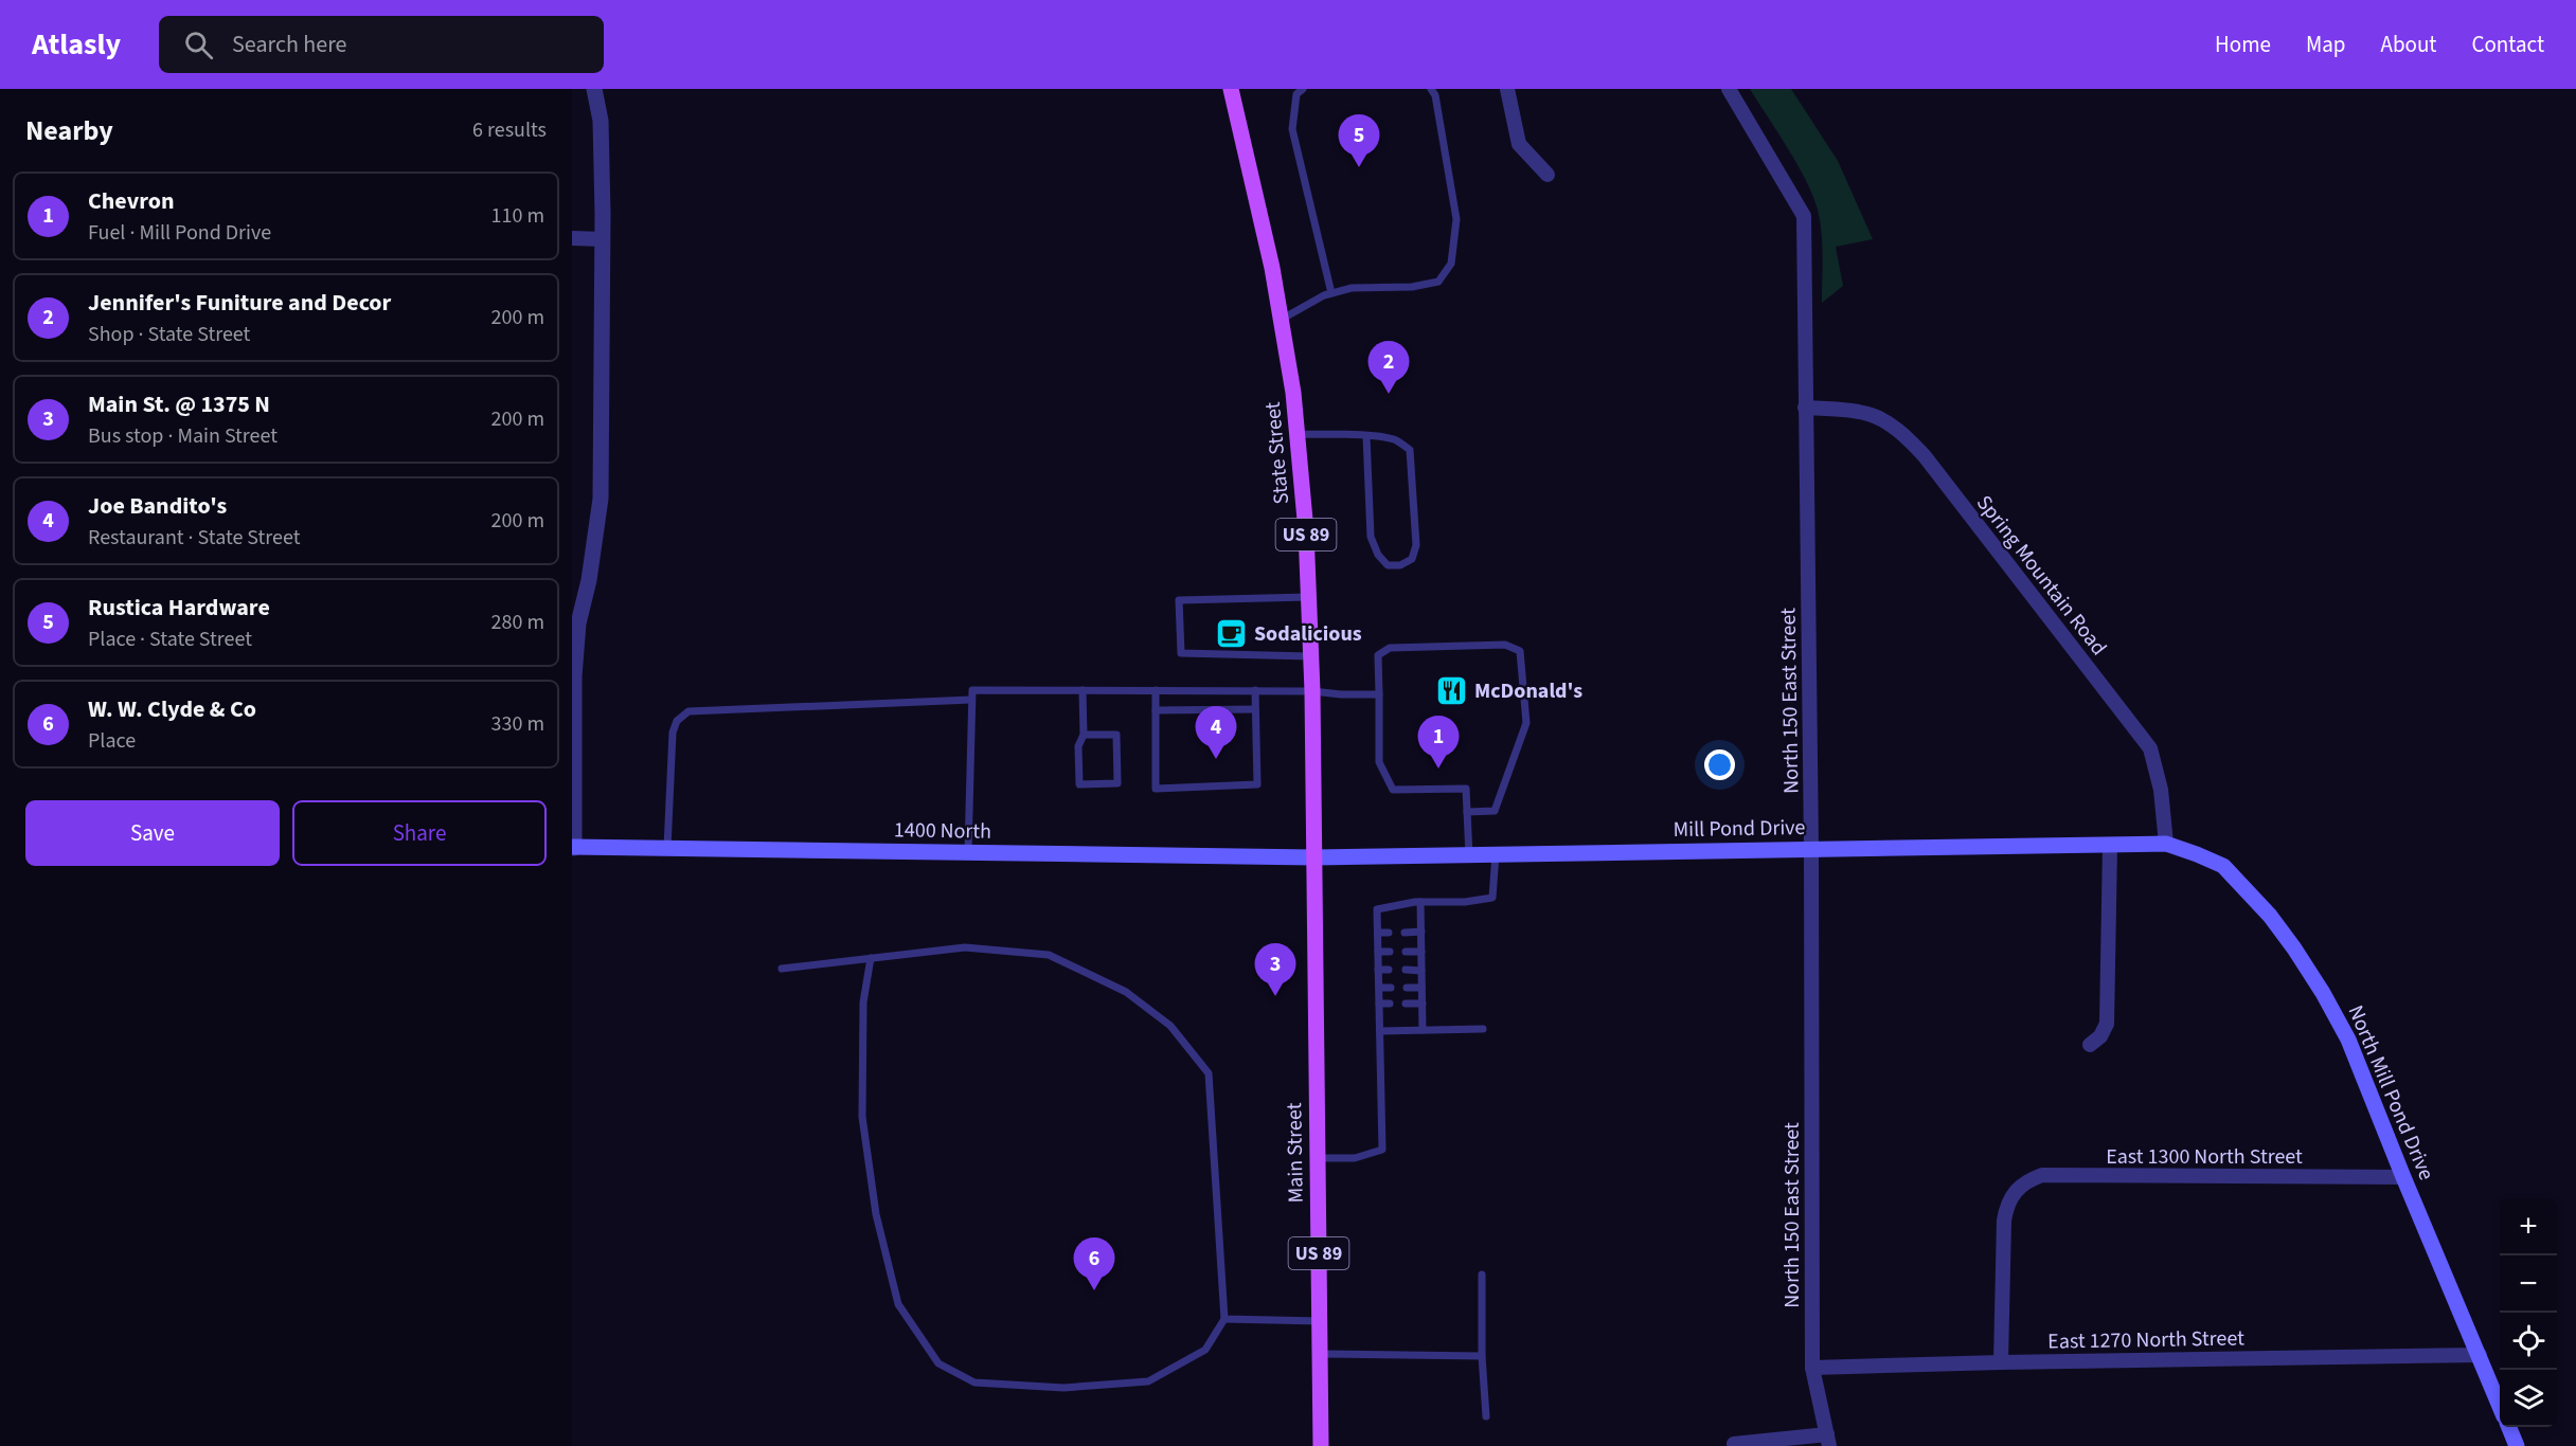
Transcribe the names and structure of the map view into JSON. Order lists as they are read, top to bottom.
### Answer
{
  "streets": {
    "main road": [
      "State Street",
      "US 89",
      "Mill Pond Drive",
      "1400 North",
      "North Mill Pond Drive",
      "Main Street"
    ],
    "street": [
      "Spring Mountain Road",
      "North 150 East Street",
      "East 1300 North Street",
      "East 1270 North Street"
    ]
  },
  "crossings": [
    ["State Street", "Mill Pond Drive"],
    ["State Street", "1400 North"],
    ["State Street", "Main Street"],
    ["Spring Mountain Road", "North 150 East Street"],
    ["Spring Mountain Road", "Mill Pond Drive"],
    ["Spring Mountain Road", "North Mill Pond Drive"],
    ["North 150 East Street", "Mill Pond Drive"],
    ["North 150 East Street", "East 1270 North Street"],
    ["Mill Pond Drive", "1400 North"],
    ["Mill Pond Drive", "North Mill Pond Drive"],
    ["Mill Pond Drive", "Main Street"],
    ["1400 North", "Main Street"],
    ["North Mill Pond Drive", "East 1300 North Street"],
    ["North Mill Pond Drive", "East 1270 North Street"],
    ["East 1300 North Street", "East 1270 North Street"]
  ],
  "places": {
    "cafe": ["Sodalicious"],
    "restaurant": ["McDonald's"]
  },
  "page": {
    "header": "Atlasly",
    "search": "Search here",
    "nav": [
      "Home",
      "Map",
      "About",
      "Contact"
    ],
    "heading": ["Nearby", "6 results"],
    "pins": [
      "5",
      "2",
      "4",
      "1",
      "3",
      "6"
    ],
    "list": [
      {
        "mark": "1",
        "name": "Chevron",
        "note": "Fuel · Mill Pond Drive",
        "value": "110 m"
      },
      {
        "mark": "2",
        "name": "Jennifer's Funiture and Decor",
        "note": "Shop · State Street",
        "value": "200 m"
      },
      {
        "mark": "3",
        "name": "Main St. @ 1375 N",
        "note": "Bus stop · Main Street",
        "value": "200 m"
      },
      {
        "mark": "4",
        "name": "Joe Bandito's",
        "note": "Restaurant · State Street",
        "value": "200 m"
      },
      {
        "mark": "5",
        "name": "Rustica Hardware",
        "note": "Place · State Street",
        "value": "280 m"
      },
      {
        "mark": "6",
        "name": "W. W. Clyde & Co",
        "note": "Place",
        "value": "330 m"
      }
    ],
    "buttons": ["Save", "Share"],
    "map_buttons": ["+", "−"]
  }
}
